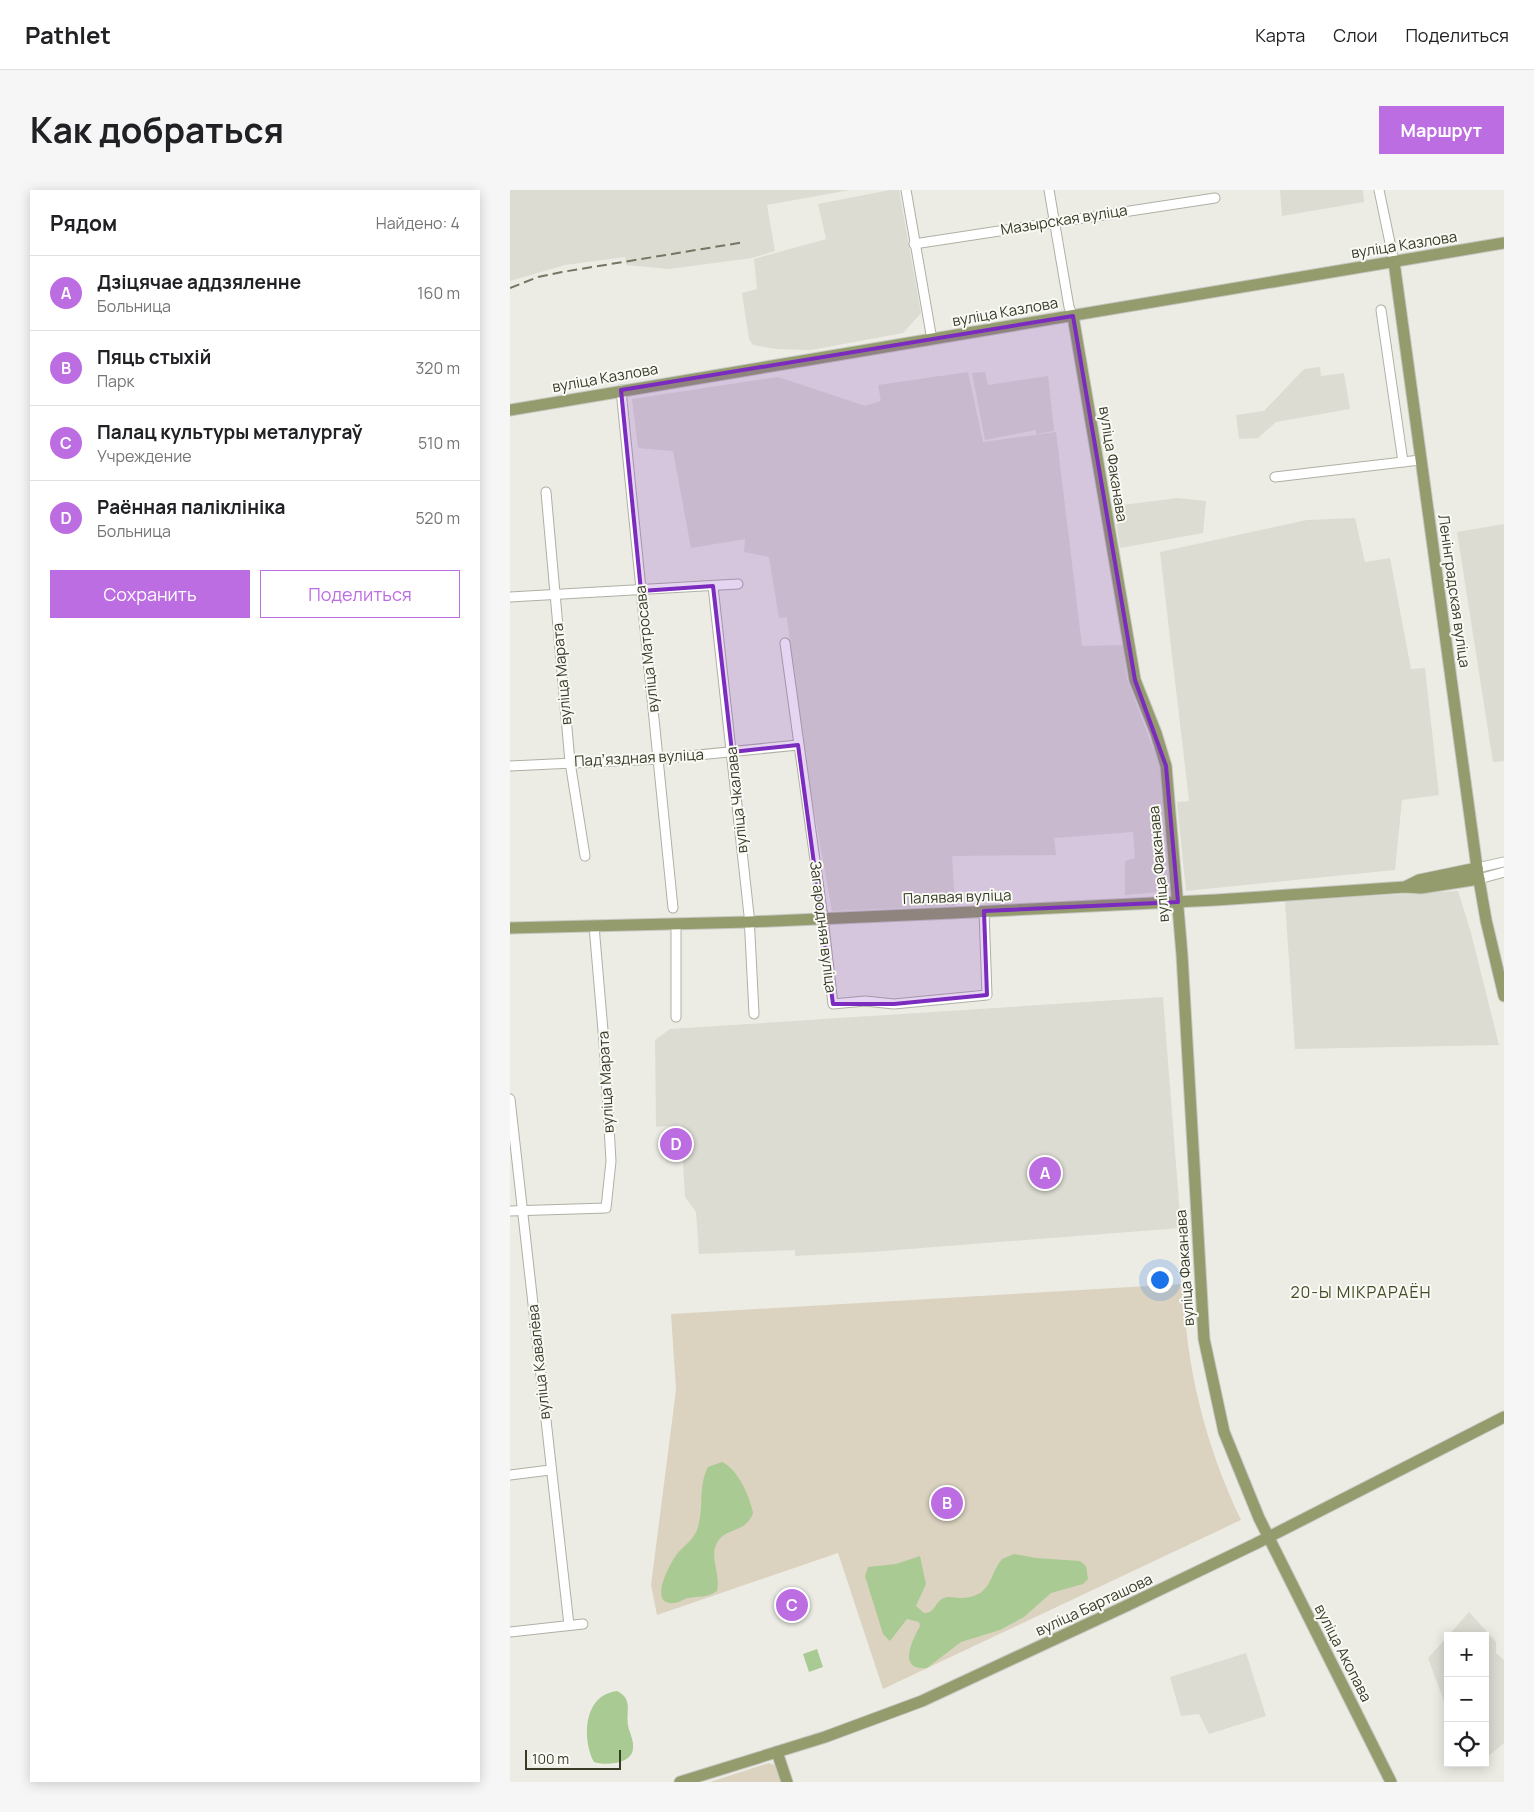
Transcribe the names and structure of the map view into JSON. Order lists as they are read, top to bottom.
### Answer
{
  "streets": {
    "main road": [
      "вуліца Казлова",
      "вуліца Факанава",
      "Ленінградская вуліца",
      "Палявая вуліца",
      "вуліца Барташова",
      "вуліца Акопава"
    ],
    "street": [
      "Мазырская вуліца",
      "вуліца Матросава",
      "вуліца Марата",
      "Падʼяздная вуліца",
      "вуліца Чкалава",
      "Загародняя вуліца",
      "вуліца Кавалёва"
    ]
  },
  "crossings": [
    ["Мазырская вуліца", "вуліца Факанава"],
    ["вуліца Казлова", "вуліца Факанава"],
    ["вуліца Казлова", "Ленінградская вуліца"],
    ["вуліца Казлова", "вуліца Матросава"],
    ["вуліца Факанава", "Палявая вуліца"],
    ["вуліца Факанава", "вуліца Барташова"],
    ["вуліца Факанава", "вуліца Акопава"],
    ["Ленінградская вуліца", "Палявая вуліца"],
    ["вуліца Матросава", "Падʼяздная вуліца"],
    ["вуліца Марата", "Падʼяздная вуліца"],
    ["вуліца Марата", "Палявая вуліца"],
    ["вуліца Марата", "вуліца Кавалёва"],
    ["Падʼяздная вуліца", "вуліца Чкалава"],
    ["Падʼяздная вуліца", "Загародняя вуліца"],
    ["вуліца Чкалава", "Палявая вуліца"],
    ["Палявая вуліца", "Загародняя вуліца"],
    ["вуліца Барташова", "вуліца Акопава"]
  ],
  "districts": ["20-Ы МІКРАРАЁН"],
  "scale_bar": "100 m",
  "page": {
    "header": "Pathlet",
    "nav": ["Карта", "Слои", "Поделиться"],
    "title": "Как добраться",
    "buttons": [
      "Маршрут",
      ["Сохранить", "Поделиться"]
    ],
    "heading": ["Рядом", "Найдено: 4"],
    "list": [
      {
        "mark": "A",
        "name": "Дзіцячае аддзяленне",
        "note": "Больница",
        "value": "160 m"
      },
      {
        "mark": "B",
        "name": "Пяць стыхій",
        "note": "Парк",
        "value": "320 m"
      },
      {
        "mark": "C",
        "name": "Палац культуры металургаў",
        "note": "Учреждение",
        "value": "510 m"
      },
      {
        "mark": "D",
        "name": "Раённая паліклініка",
        "note": "Больница",
        "value": "520 m"
      }
    ],
    "pins": [
      "D",
      "A",
      "B",
      "C"
    ],
    "map_buttons": ["+", "−"],
    "scale": "100 m"
  }
}
